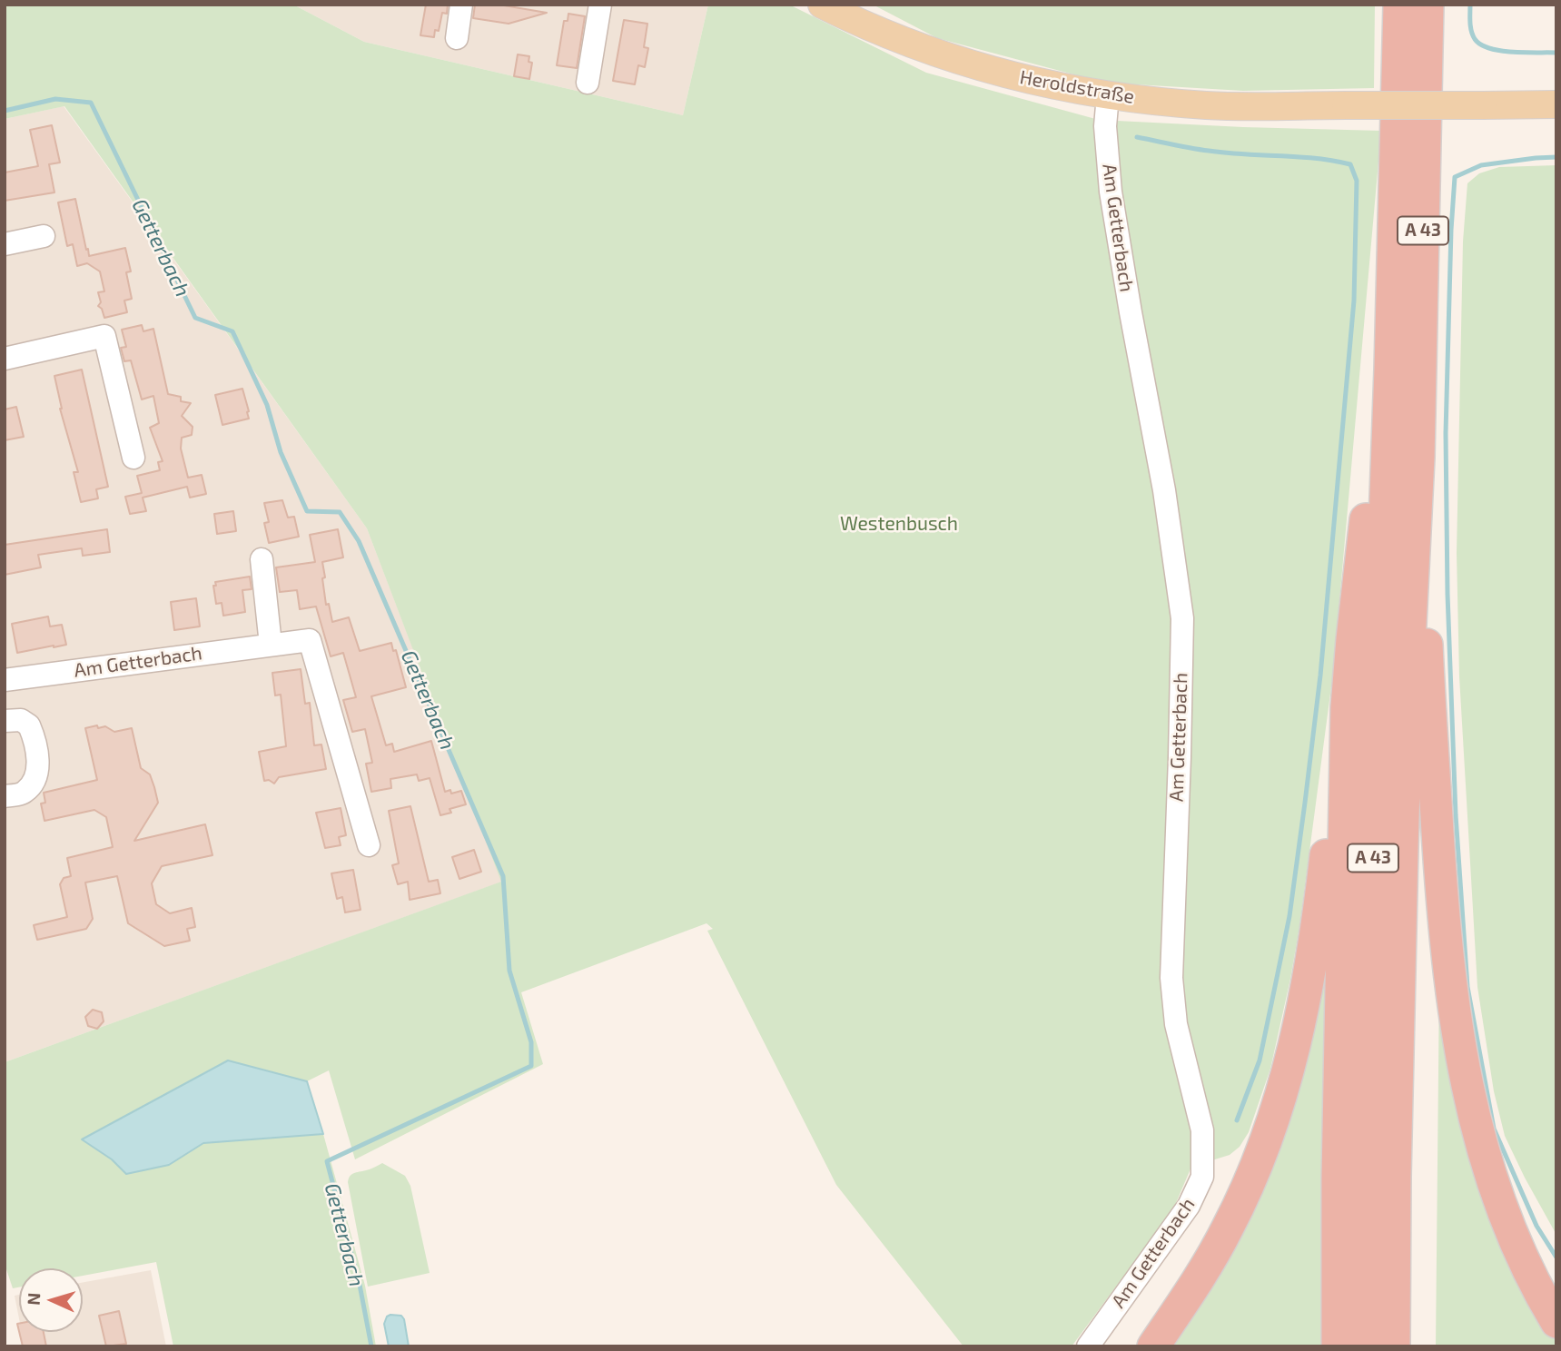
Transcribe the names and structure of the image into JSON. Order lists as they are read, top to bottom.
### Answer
{
  "streets": {
    "highway": ["A 43"],
    "main road": ["Heroldstraße"],
    "street": ["Am Getterbach"]
  },
  "crossings": [
    ["Heroldstraße", "Am Getterbach"]
  ],
  "water": ["Getterbach"],
  "parks": ["Westenbusch"],
  "north": "left"
}
